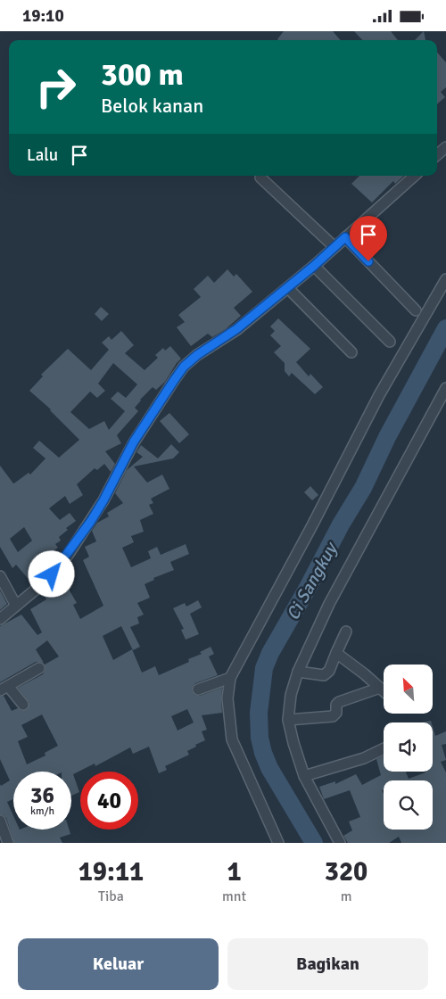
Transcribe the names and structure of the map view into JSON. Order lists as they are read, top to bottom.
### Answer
{
  "water": ["Ci Sangkuy"],
  "north": "top left",
  "page": {
    "status": "19:10",
    "turn": ["300 m", "Belok kanan"],
    "then": "Lalu",
    "speed": "36 km/h",
    "limit": "40",
    "eta": [
      "19:11",
      "Tiba",
      "1",
      "mnt",
      "320",
      "m"
    ],
    "buttons": ["Keluar", "Bagikan"]
  }
}
